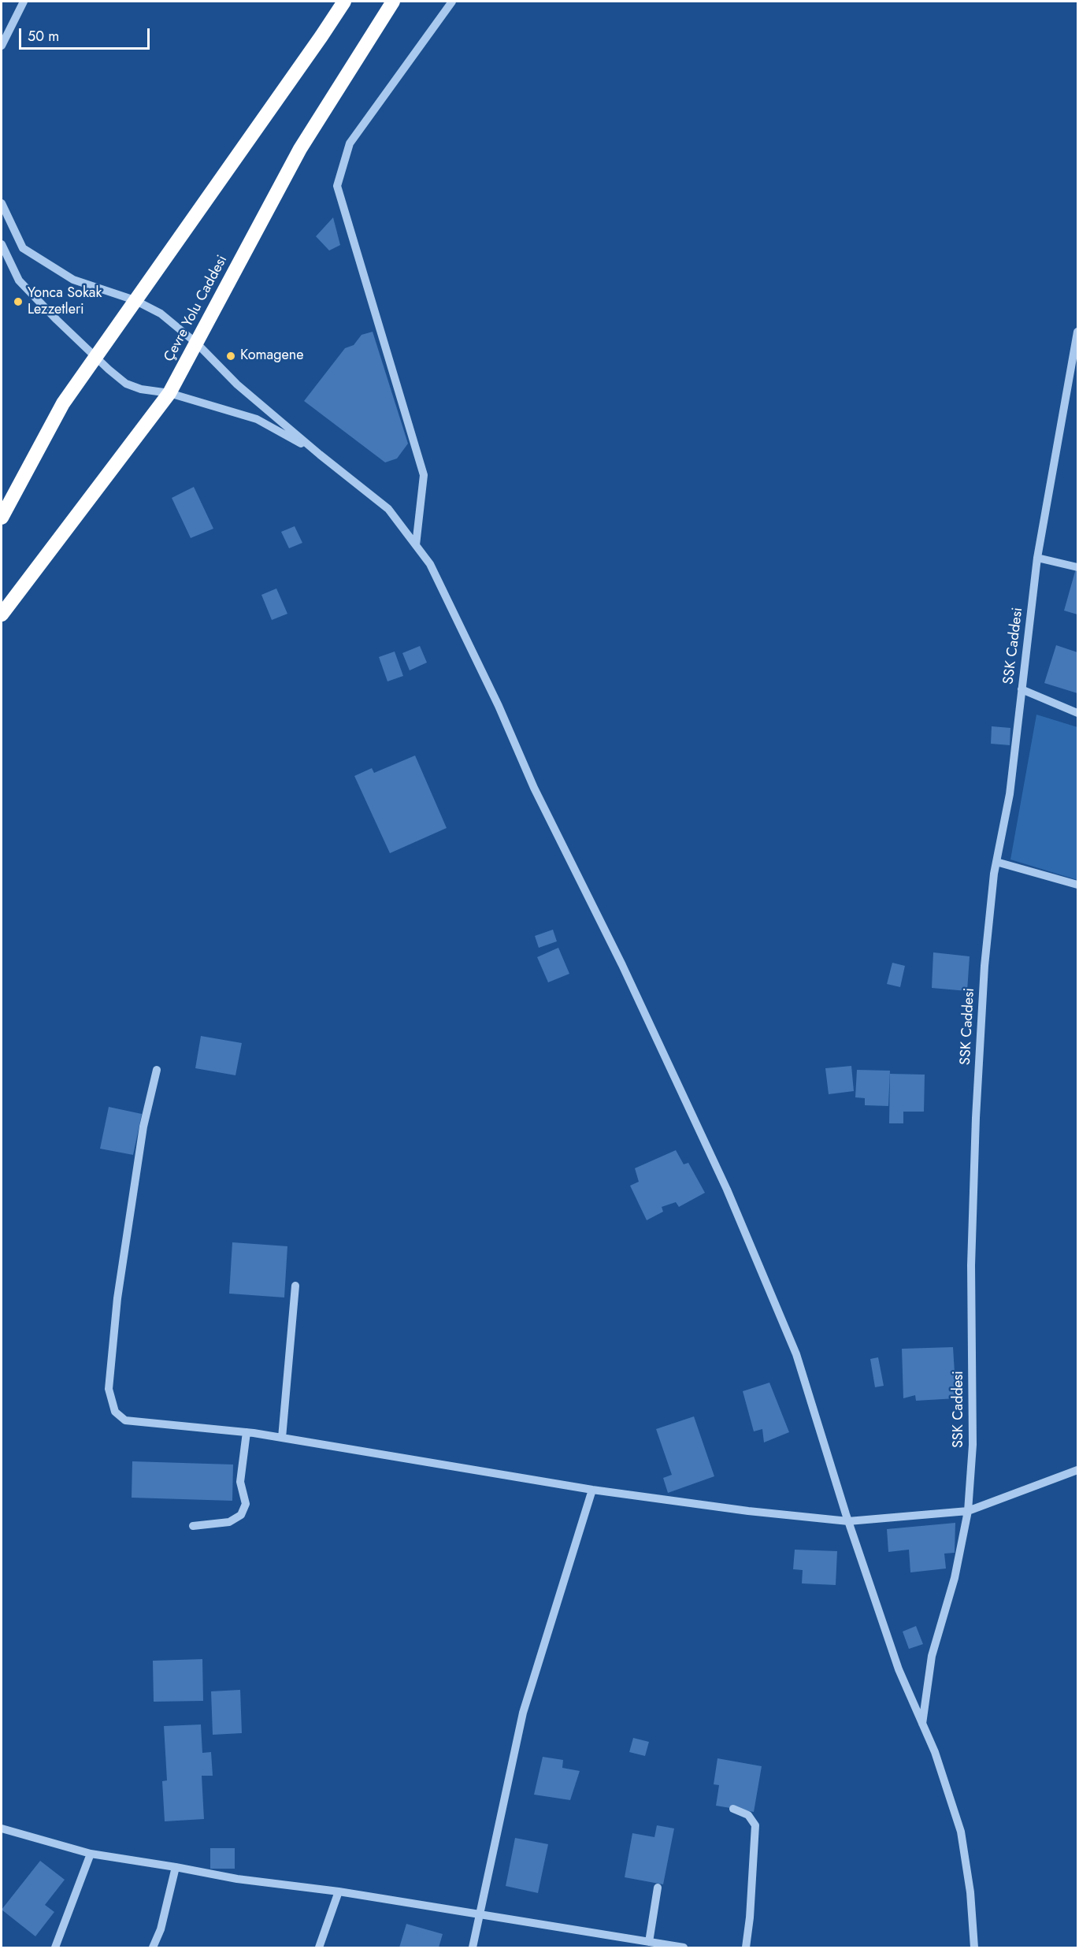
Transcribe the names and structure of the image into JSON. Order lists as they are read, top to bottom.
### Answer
{
  "streets": {
    "highway": ["Çevre Yolu Caddesi"],
    "street": ["SSK Caddesi"]
  },
  "places": ["Yonca Sokak Lezzetleri", "Komagene"],
  "scale_bar": "50 m"
}
